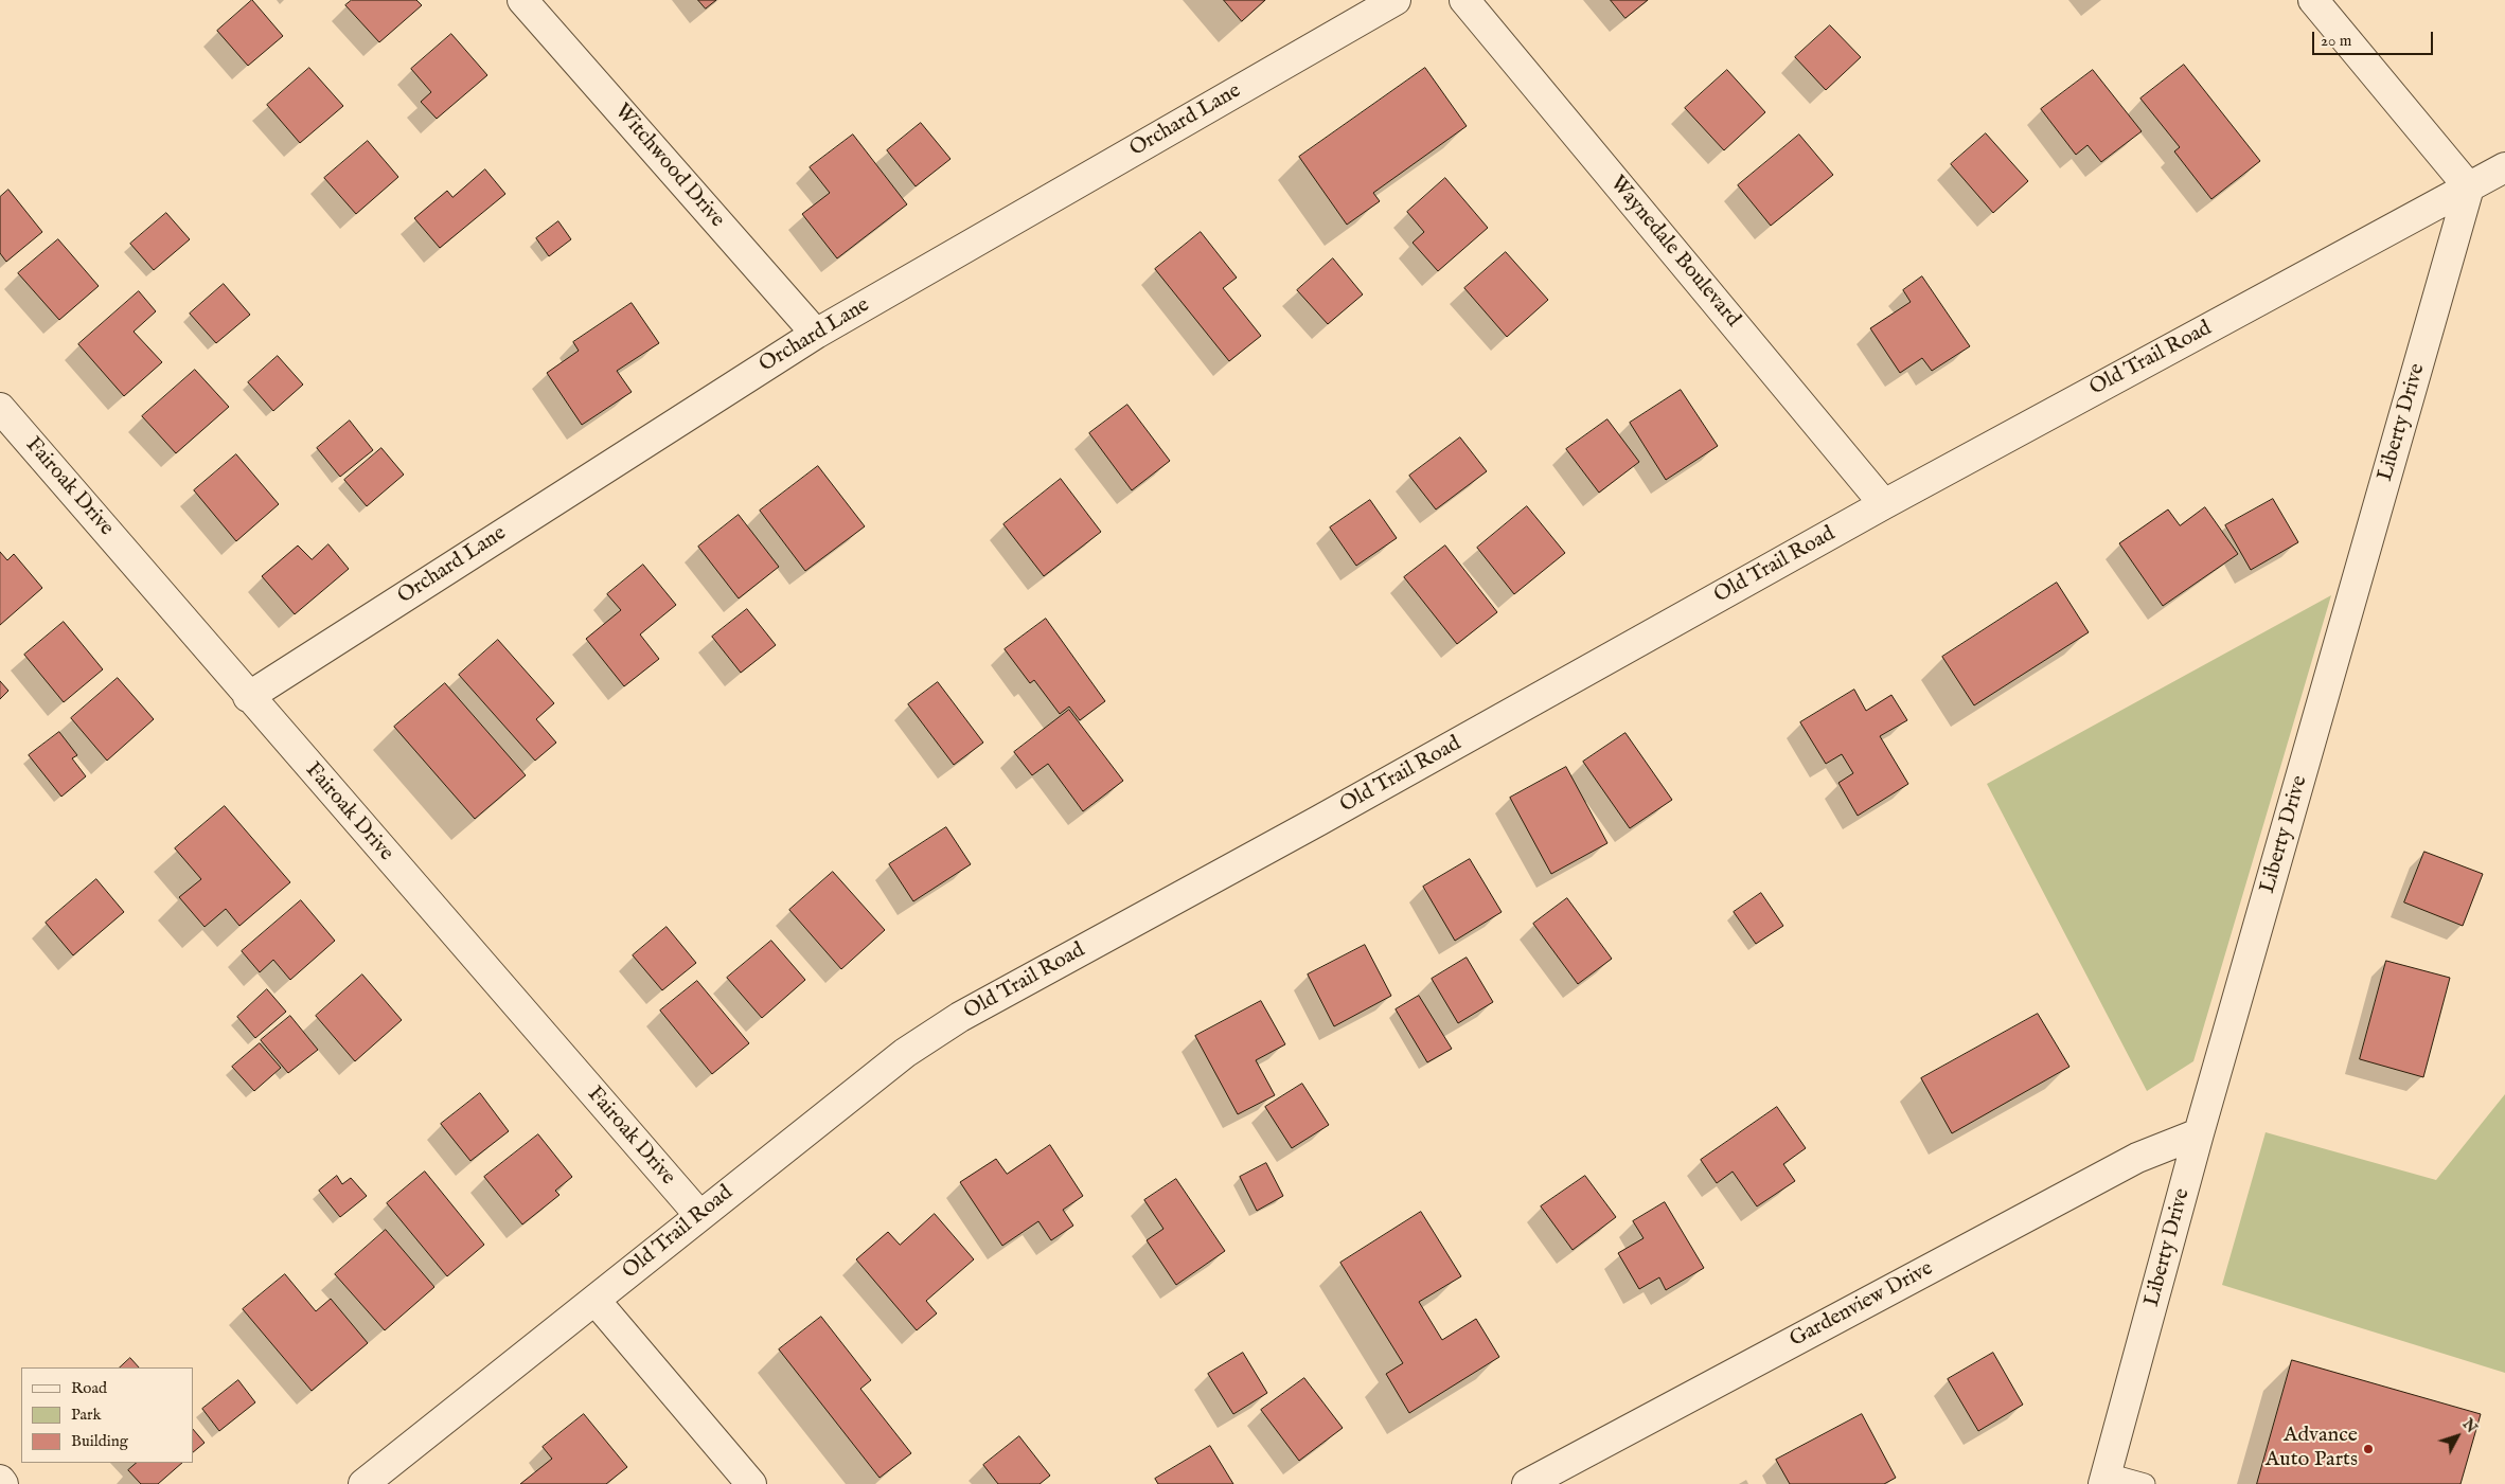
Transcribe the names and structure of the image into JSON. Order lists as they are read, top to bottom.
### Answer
{
  "streets": {
    "street": [
      "Orchard Lane",
      "Witchwood Drive",
      "Waynedale Boulevard",
      "Old Trail Road",
      "Liberty Drive",
      "Fairoak Drive",
      "Gardenview Drive"
    ]
  },
  "crossings": [
    ["Orchard Lane", "Witchwood Drive"],
    ["Orchard Lane", "Fairoak Drive"],
    ["Waynedale Boulevard", "Old Trail Road"],
    ["Old Trail Road", "Liberty Drive"],
    ["Old Trail Road", "Fairoak Drive"],
    ["Liberty Drive", "Gardenview Drive"]
  ],
  "places": ["Advance Auto Parts"],
  "legend": ["Road", "Park", "Building"],
  "scale_bar": "20 m",
  "north": "top right"
}
